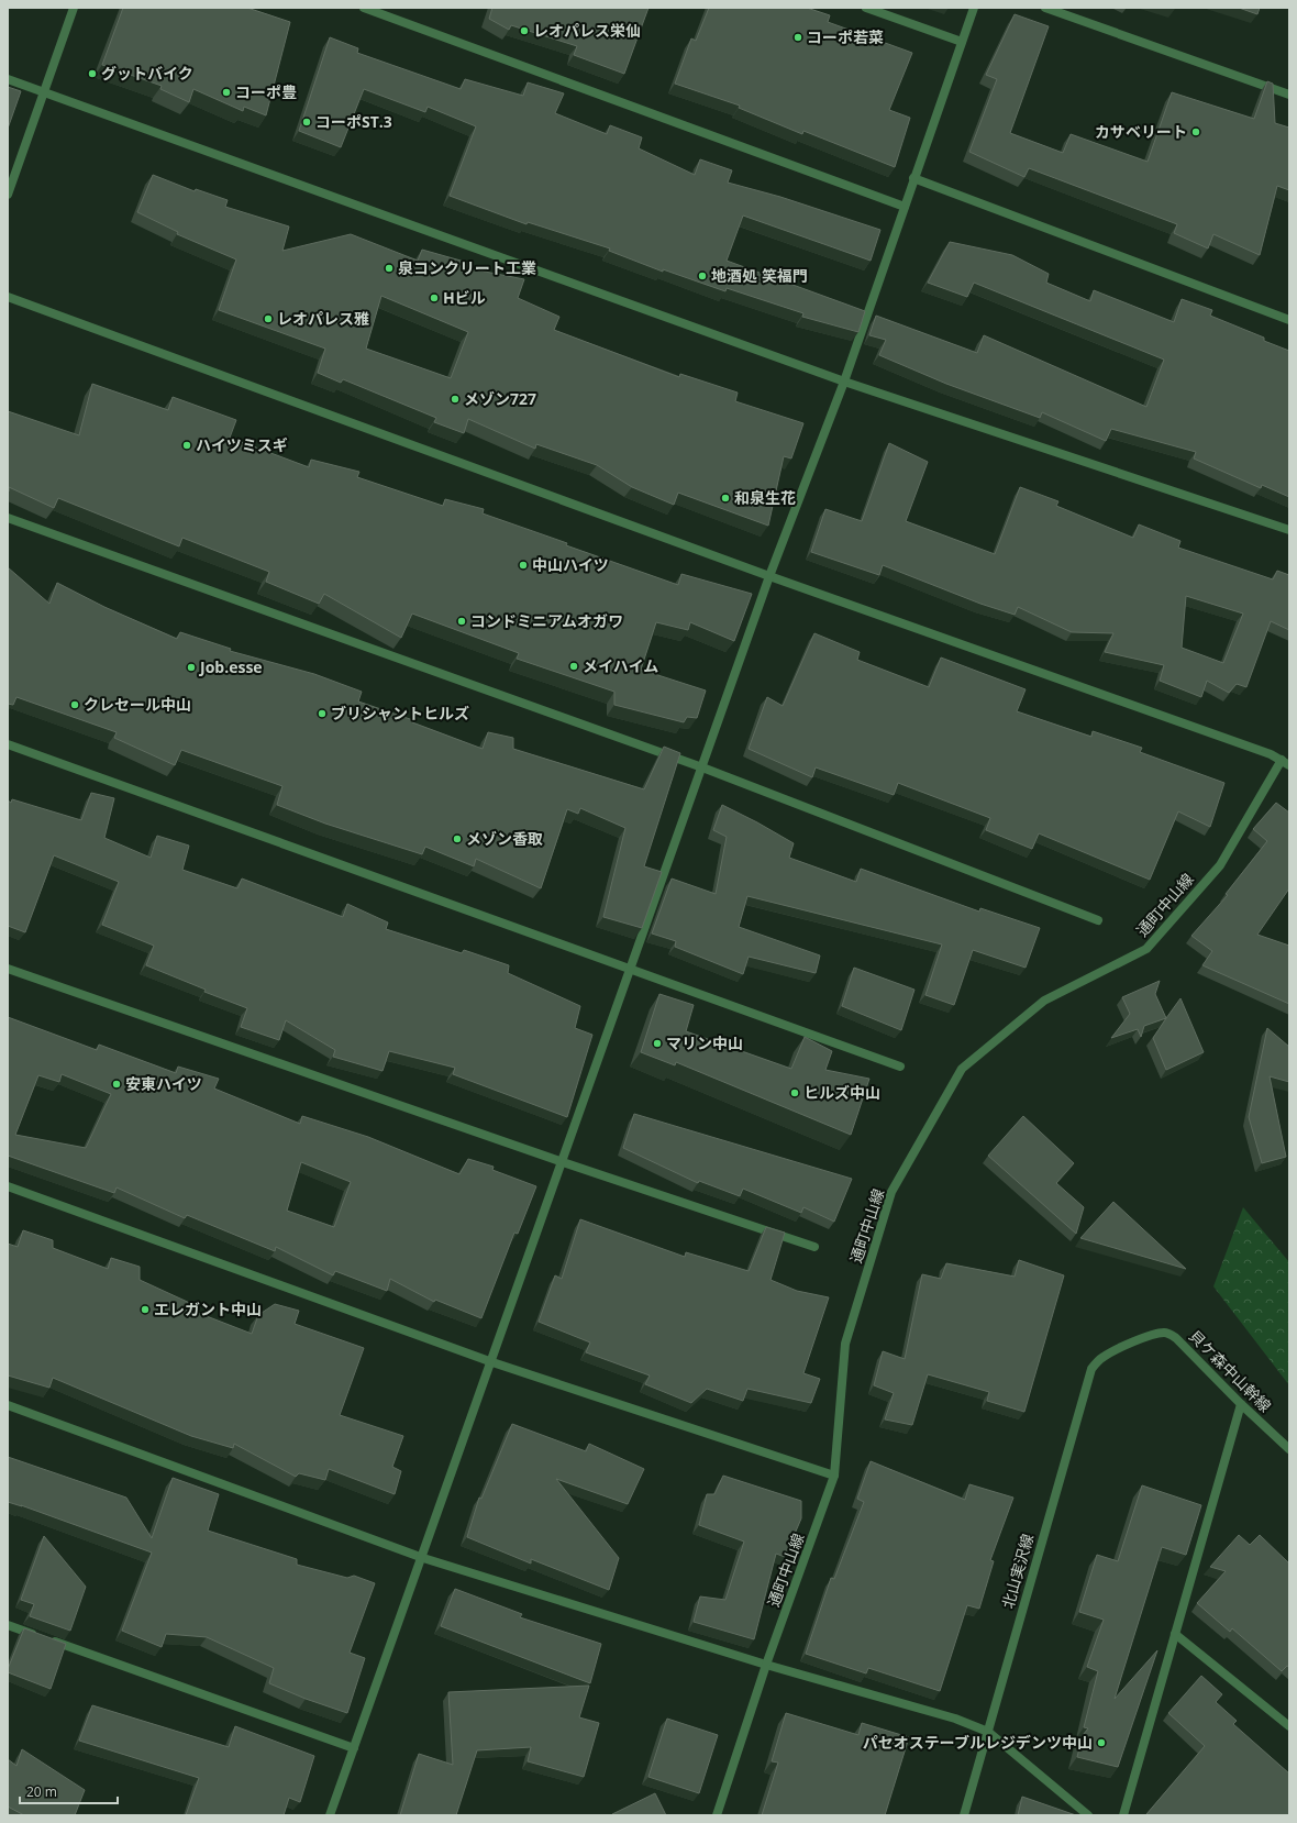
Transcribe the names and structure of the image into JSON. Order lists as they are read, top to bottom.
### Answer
{
  "streets": {
    "street": ["通町中山線", "貝ケ森中山幹線", "北山実沢線"]
  },
  "crossings": [
    ["貝ケ森中山幹線", "北山実沢線"]
  ],
  "places": [
    "レオパレス栄仙",
    "コーポ若菜",
    "グットバイク",
    "コーポ豊",
    "コーポST.3",
    "カサベリート",
    "泉コンクリート工業",
    "地酒処 笑福門",
    "Hビル",
    "レオパレス雅",
    "メゾン727",
    "ハイツミスギ",
    "和泉生花",
    "中山ハイツ",
    "コンドミニアムオガワ",
    "メイハイム",
    "Job.esse",
    "クレセール中山",
    "ブリシャントヒルズ",
    "メゾン香取",
    "マリン中山",
    "安東ハイツ",
    "ヒルズ中山",
    "エレガント中山",
    "パセオステーブルレジデンツ中山"
  ],
  "scale_bar": "20 m"
}
